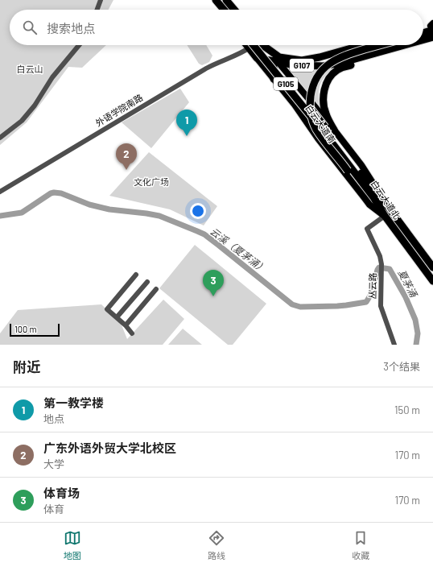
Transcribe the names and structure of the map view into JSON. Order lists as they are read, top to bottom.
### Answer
{
  "streets": {
    "highway": [
      "G107",
      "G105",
      "白云大道南",
      "白云大道北"
    ],
    "street": ["外语学院南路", "丛云路"]
  },
  "crossings": [
    ["G107", "白云大道南"],
    ["外语学院南路", "白云大道南"],
    ["白云大道南", "白云大道北"],
    ["白云大道南", "丛云路"],
    ["白云大道北", "丛云路"]
  ],
  "water": ["云溪（夏茅涌）", "夏茅涌"],
  "parks": ["白云山", "文化广场"],
  "scale_bar": "100 m",
  "page": {
    "search": "搜索地点",
    "pins": ["1", "2", "3"],
    "scale": "100 m",
    "heading": ["附近", "3个结果"],
    "list": [
      {
        "mark": "1",
        "name": "第一教学楼",
        "note": "地点",
        "value": "150 m"
      },
      {
        "mark": "2",
        "name": "广东外语外贸大学北校区",
        "note": "大学",
        "value": "170 m"
      },
      {
        "mark": "3",
        "name": "体育场",
        "note": "体育",
        "value": "170 m"
      }
    ],
    "nav": ["地图", "路线", "收藏"]
  }
}
